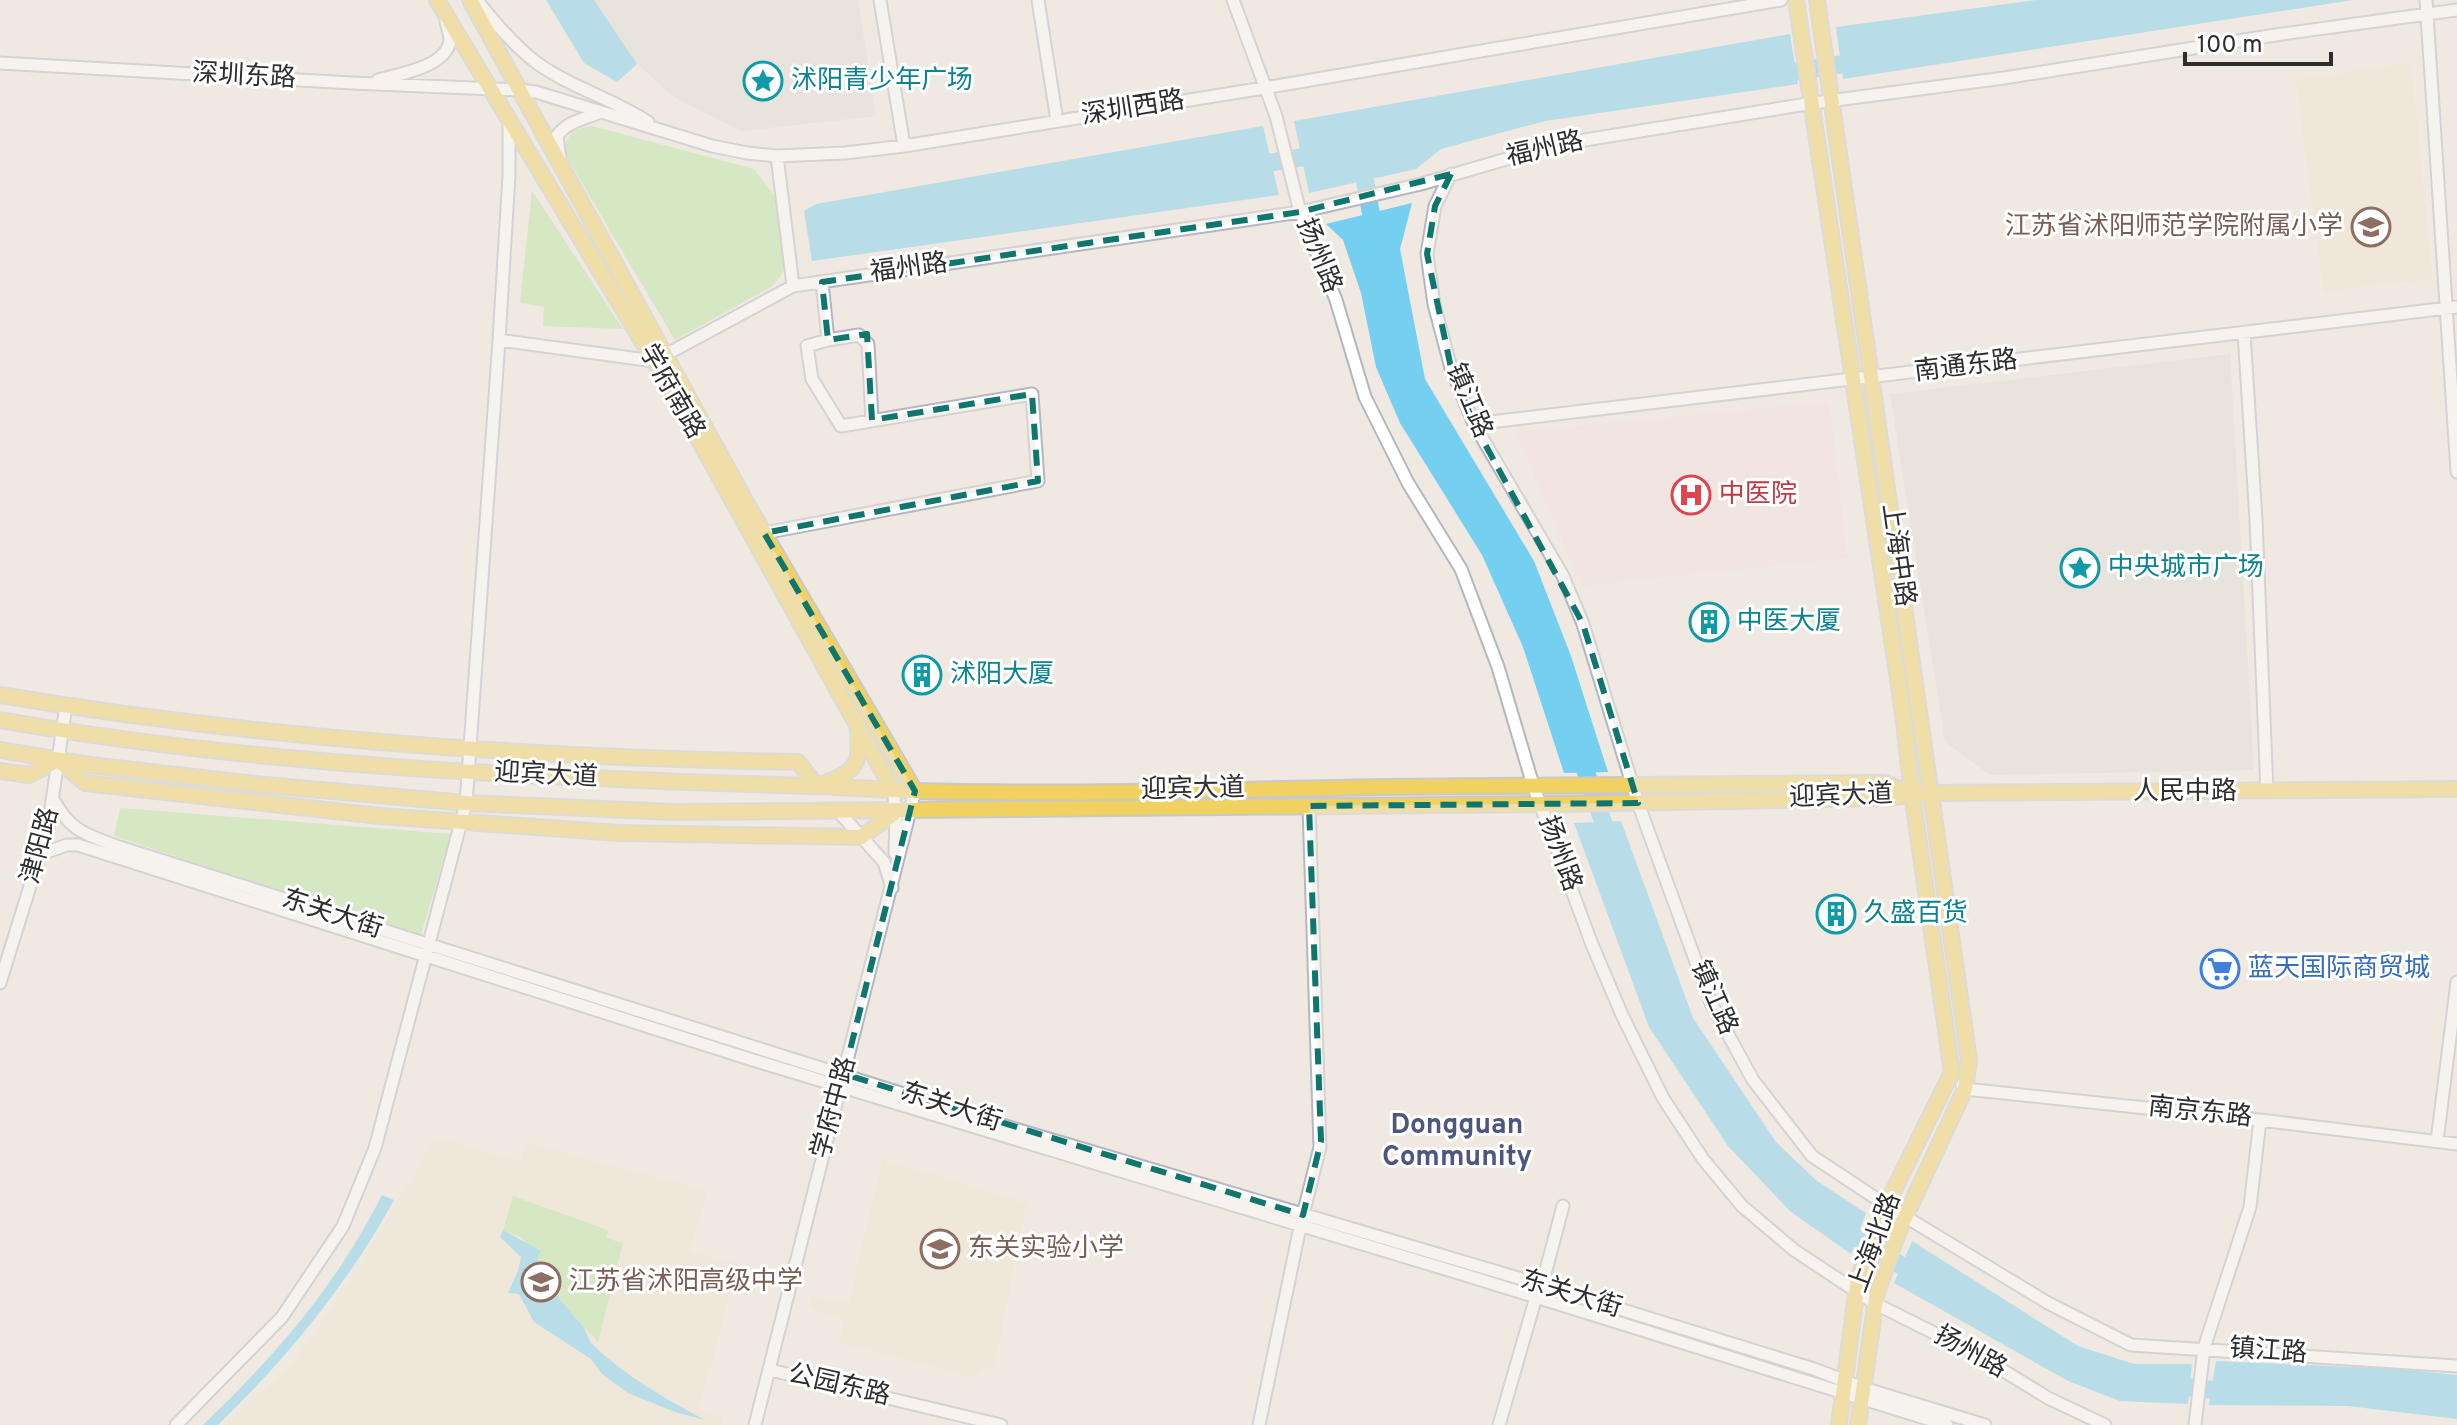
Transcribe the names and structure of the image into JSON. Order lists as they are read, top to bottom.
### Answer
{
  "streets": {
    "main road": [
      "学府南路",
      "上海中路",
      "迎宾大道",
      "人民中路",
      "上海北路"
    ],
    "street": [
      "深圳东路",
      "深圳西路",
      "福州路",
      "扬州路",
      "南通东路",
      "镇江路",
      "津阳路",
      "东关大街",
      "学府中路",
      "南京东路",
      "公园东路"
    ]
  },
  "crossings": [
    ["深圳东路", "深圳西路"],
    ["深圳东路", "学府南路"],
    ["深圳西路", "扬州路"],
    ["深圳西路", "学府南路"],
    ["福州路", "扬州路"],
    ["福州路", "学府南路"],
    ["福州路", "镇江路"],
    ["福州路", "上海中路"],
    ["扬州路", "迎宾大道"],
    ["扬州路", "上海北路"],
    ["南通东路", "镇江路"],
    ["南通东路", "上海中路"],
    ["学府南路", "迎宾大道"],
    ["镇江路", "迎宾大道"],
    ["镇江路", "上海北路"],
    ["上海中路", "迎宾大道"],
    ["上海中路", "人民中路"],
    ["上海中路", "南京东路"],
    ["上海中路", "上海北路"],
    ["迎宾大道", "人民中路"],
    ["迎宾大道", "津阳路"],
    ["迎宾大道", "学府中路"],
    ["津阳路", "东关大街"],
    ["东关大街", "学府中路"],
    ["东关大街", "上海北路"],
    ["学府中路", "公园东路"],
    ["南京东路", "上海北路"]
  ],
  "districts": ["Dongguan Community"],
  "places": {
    "place": ["沭阳青少年广场", "中央城市广场"],
    "school or university": ["江苏省沭阳师范学院附属小学", "东关实验小学", "江苏省沭阳高级中学"],
    "hospital": ["中医院"],
    "building": ["中医大厦", "沭阳大厦", "久盛百货"],
    "supermarket": ["蓝天国际商贸城"]
  },
  "scale_bar": "100 m"
}
